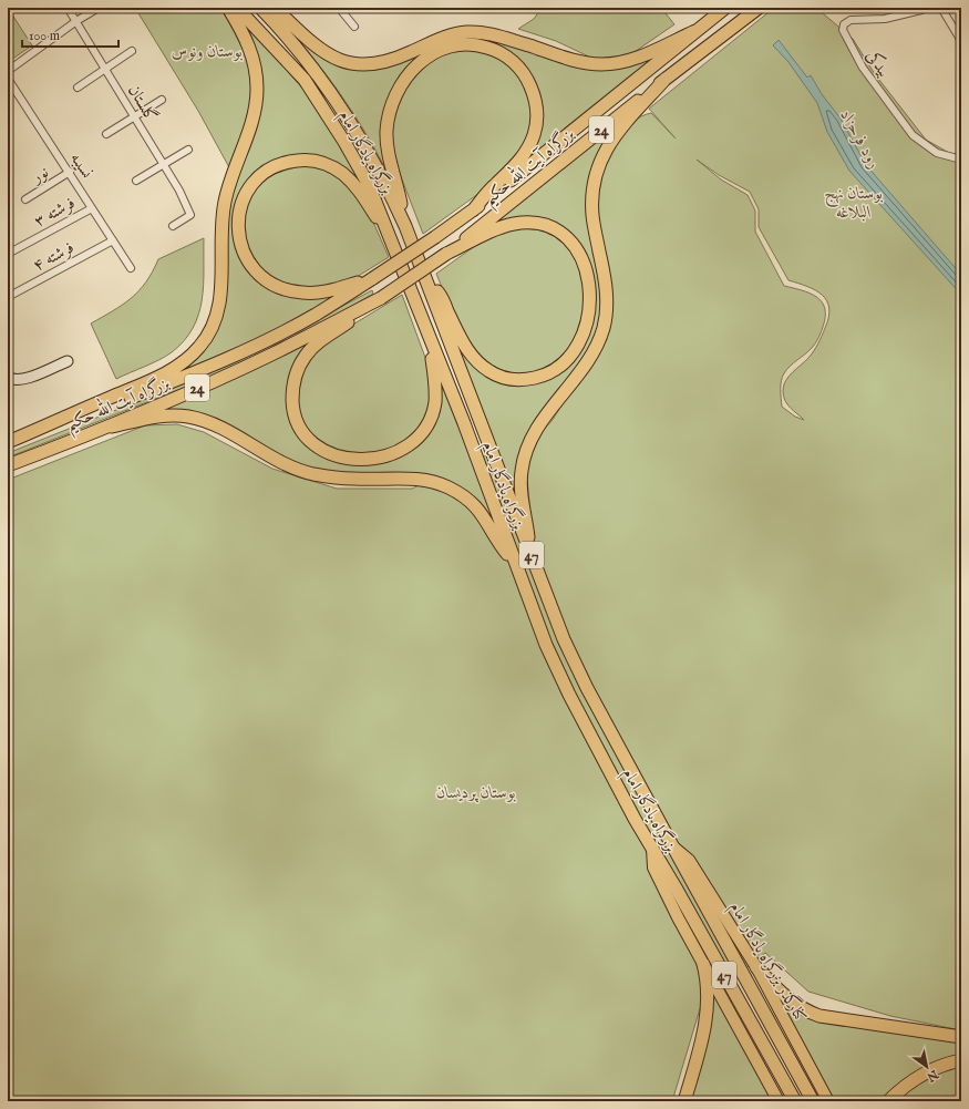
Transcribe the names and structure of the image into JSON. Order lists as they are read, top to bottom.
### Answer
{
  "streets": {
    "highway": [
      "24",
      "بزرگراه یادگار امام",
      "بزرگراه آیت الله حکیم",
      "47"
    ],
    "main road": ["کنارگذر بزرگراه یادگار امام"],
    "street": [
      "بیدکی",
      "گلستان",
      "نسیبه",
      "نور",
      "فرشته ۳",
      "فرشته ۴"
    ]
  },
  "crossings": [
    ["24", "بزرگراه آیت الله حکیم"],
    ["بزرگراه یادگار امام", "کنارگذر بزرگراه یادگار امام"],
    ["نسیبه", "نور"],
    ["نسیبه", "فرشته ۳"],
    ["نسیبه", "فرشته ۴"]
  ],
  "water": ["رود فرحزاد"],
  "parks": ["بوستان ونوس", "بوستان نهج البلاغه", "بوستان پردیسان"],
  "scale_bar": "100 m",
  "north": "bottom right"
}
